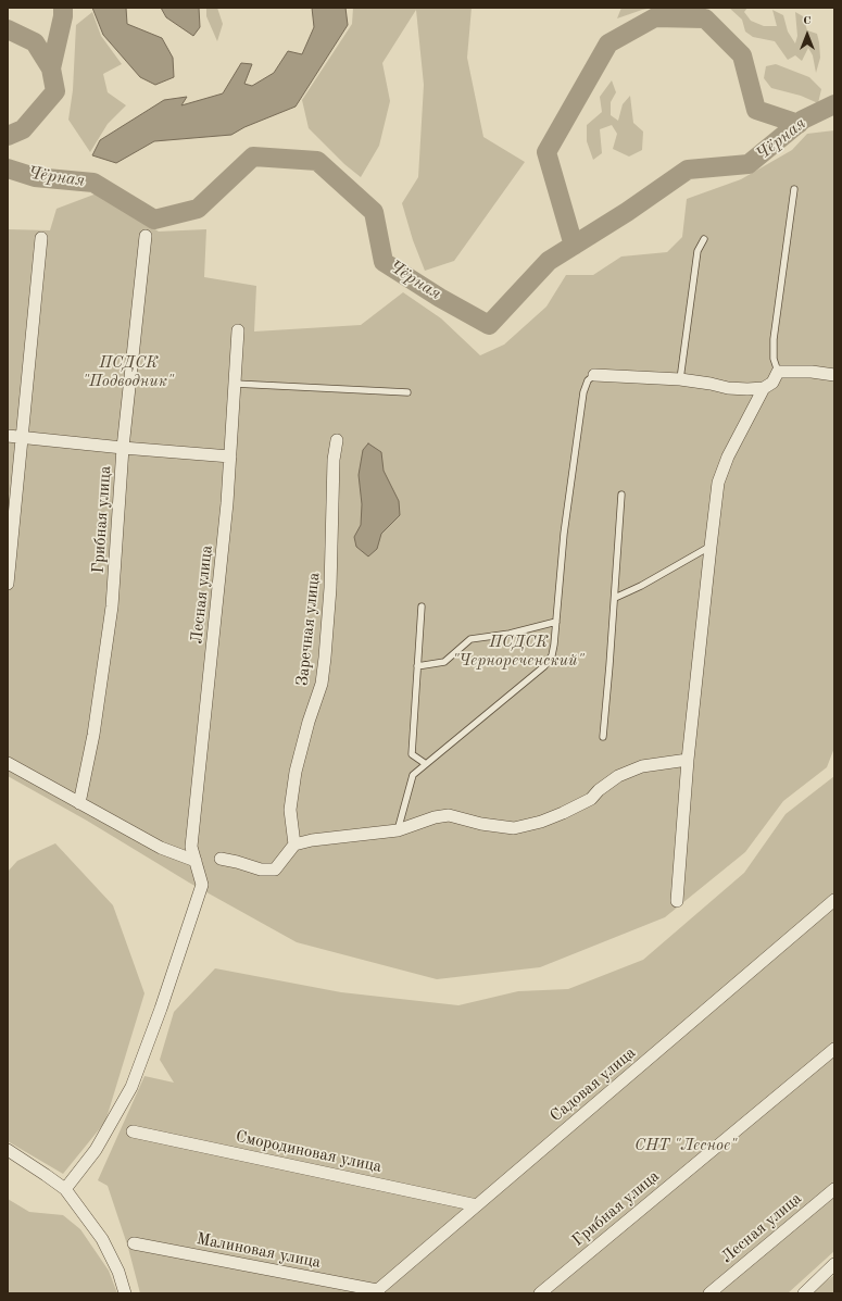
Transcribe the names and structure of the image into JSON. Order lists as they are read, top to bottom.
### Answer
{
  "streets": {
    "street": [
      "Грибная улица",
      "Лесная улица",
      "Заречная улица",
      "Садовая улица",
      "Смородиновая улица",
      "Малиновая улица"
    ]
  },
  "crossings": [
    ["Садовая улица", "Смородиновая улица"],
    ["Садовая улица", "Малиновая улица"]
  ],
  "water": ["Чёрная"],
  "parks": ["ПСДСК \"Подводник\"", "ПСДСК \"Чернореченский\"", "СНТ \"Лесное\""],
  "north": "top"
}
